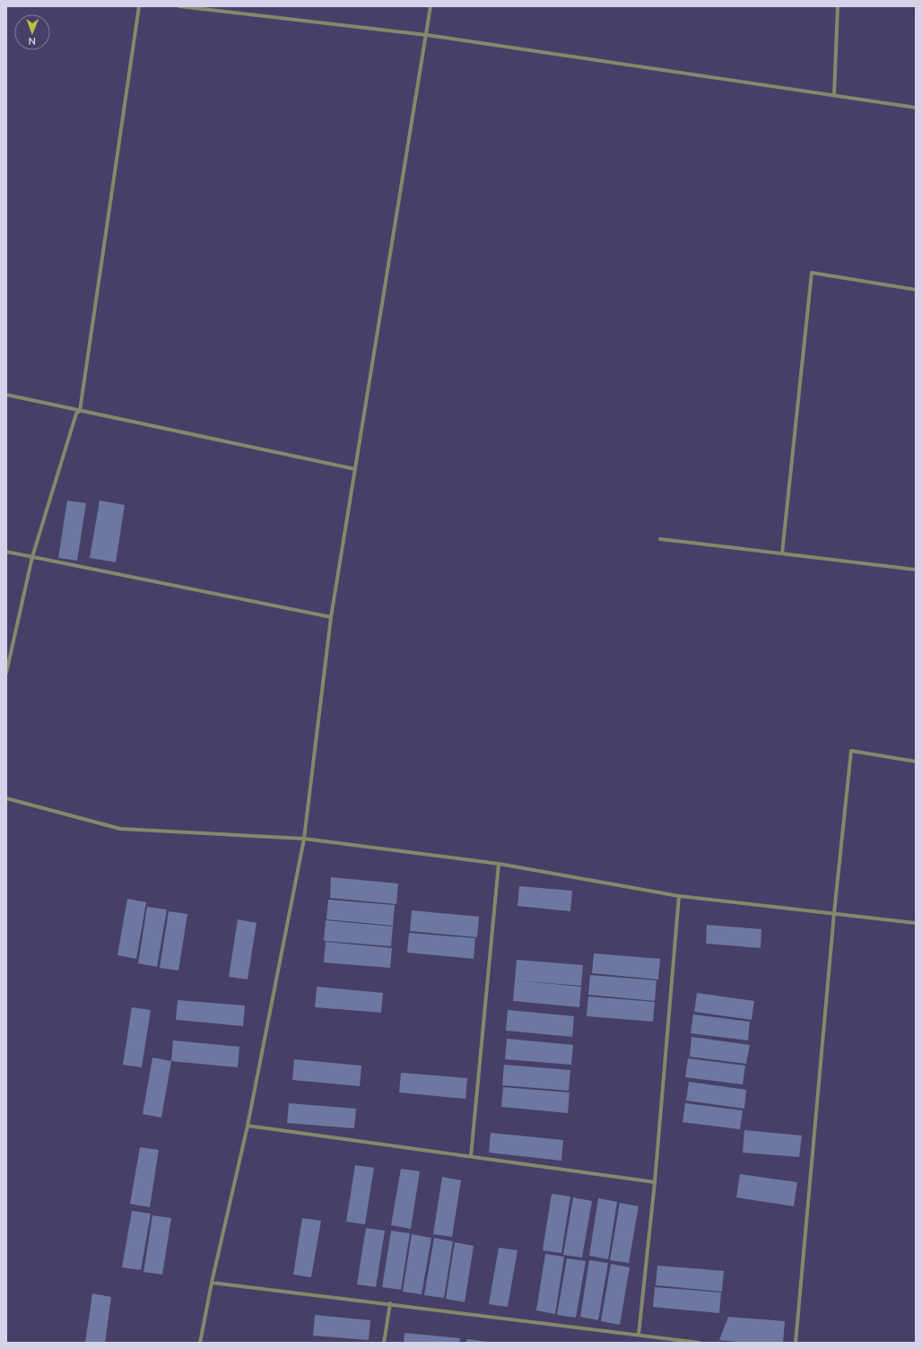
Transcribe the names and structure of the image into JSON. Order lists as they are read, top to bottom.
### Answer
{
  "north": "bottom"
}
